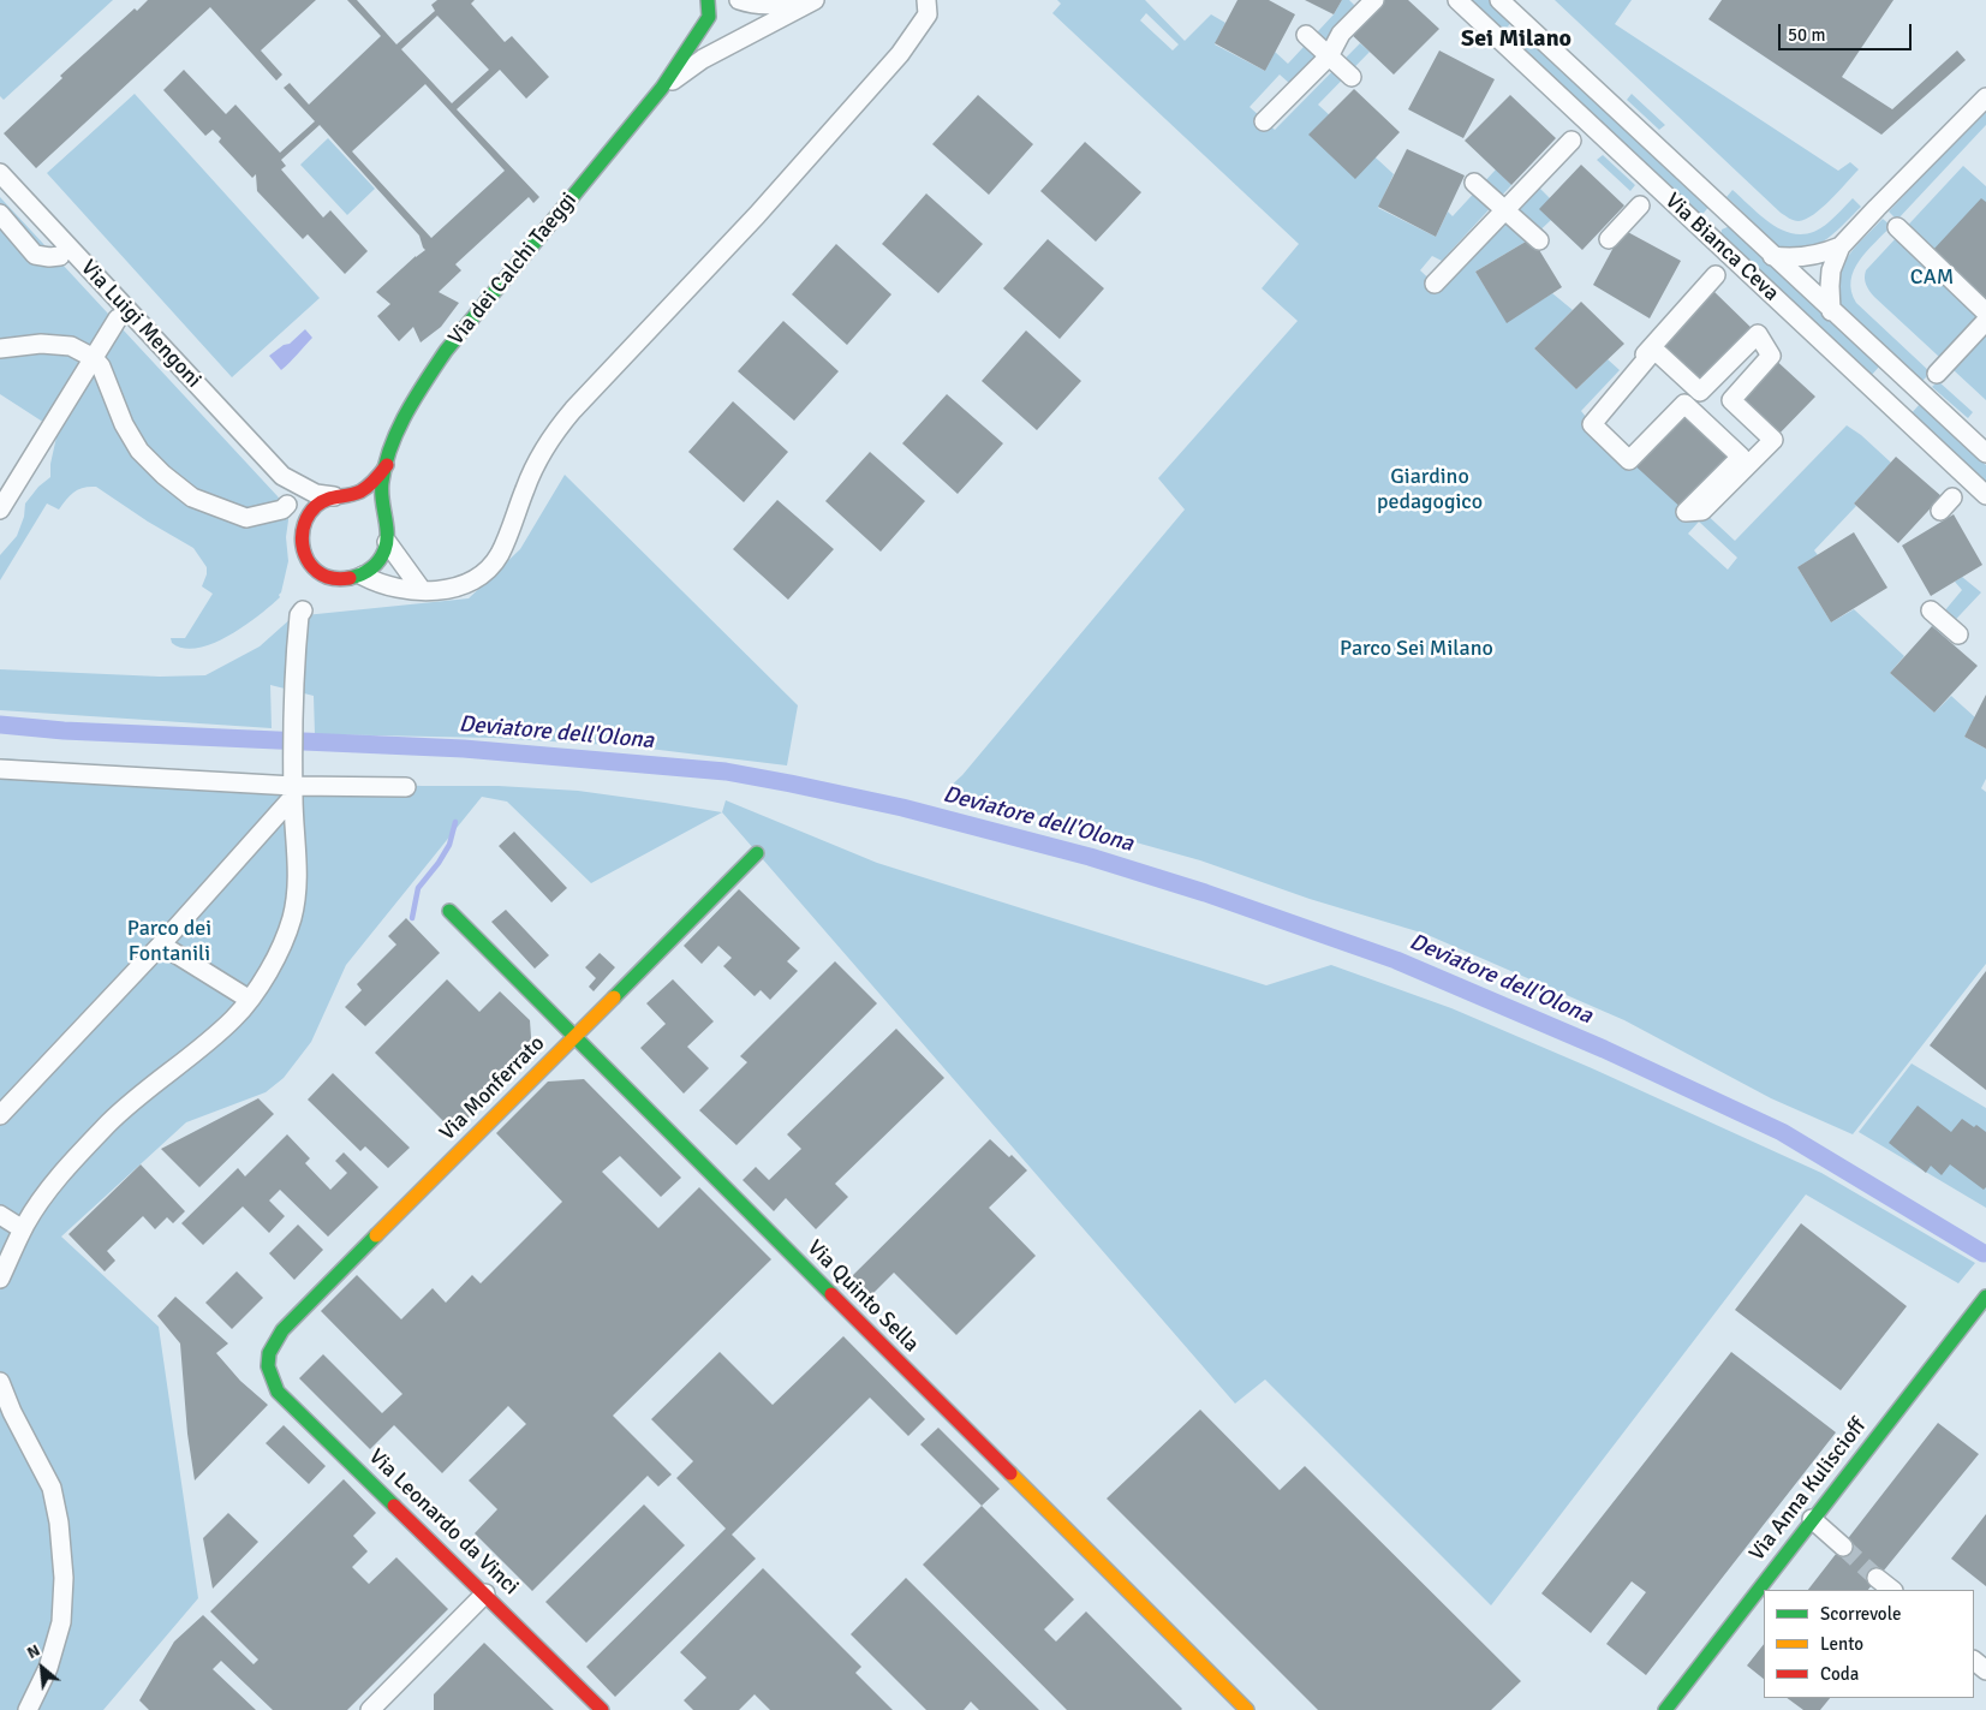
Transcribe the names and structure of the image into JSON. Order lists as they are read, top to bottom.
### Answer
{
  "streets": {
    "street": [
      "Via Bianca Ceva",
      "Via dei Calchi Taeggi",
      "Via Luigi Mengoni",
      "Via Monferrato",
      "Via Quinto Sella",
      "Via Anna Kuliscioff",
      "Via Leonardo da Vinci"
    ]
  },
  "crossings": [
    ["Via dei Calchi Taeggi", "Via Luigi Mengoni"],
    ["Via Monferrato", "Via Quinto Sella"],
    ["Via Monferrato", "Via Leonardo da Vinci"]
  ],
  "districts": ["Sei Milano"],
  "water": ["Deviatore dell'Olona"],
  "parks": [
    "CAM",
    "Giardino pedagogico",
    "Parco Sei Milano",
    "Parco dei Fontanili"
  ],
  "legend": ["Scorrevole", "Lento", "Coda"],
  "scale_bar": "50 m",
  "north": "top left"
}
